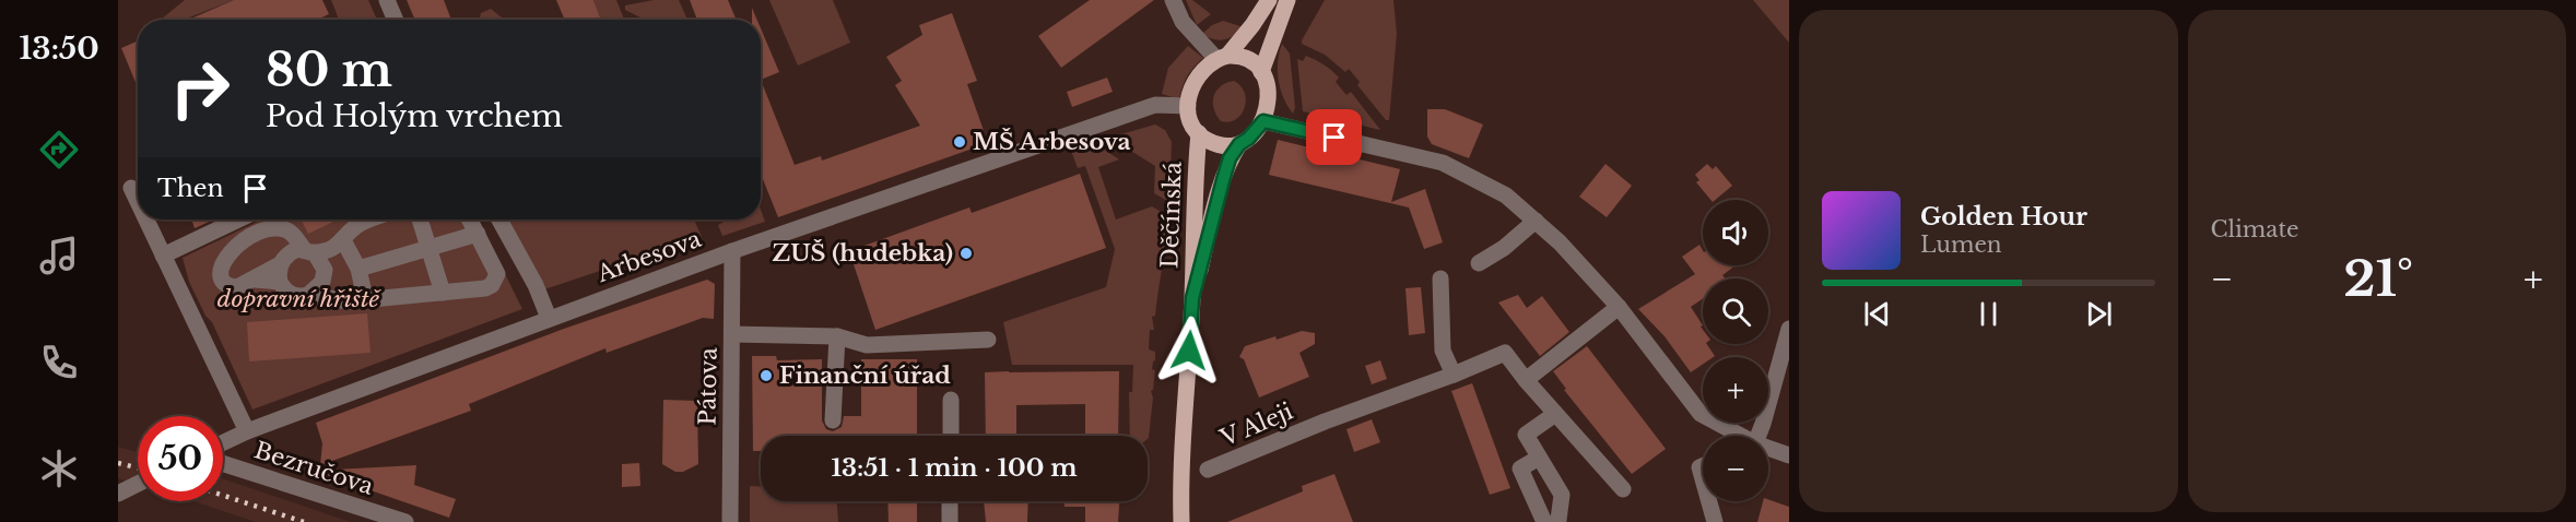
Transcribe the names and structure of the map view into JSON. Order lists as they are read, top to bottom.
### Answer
{
  "streets": {
    "main road": ["Děčínská"],
    "street": [
      "Arbesova",
      "Pátova",
      "V Aleji",
      "Bezručova"
    ]
  },
  "crossings": [
    ["Děčínská", "Arbesova"],
    ["Arbesova", "Pátova"]
  ],
  "parks": ["dopravní hřiště"],
  "places": ["MŠ Arbesova", "ZUŠ (hudebka)", "Finanční úřad"],
  "page": {
    "tabs": "13:50",
    "tile": "Climate",
    "turn": ["80 m", "Pod Holým vrchem"],
    "then": "Then",
    "song": ["Golden Hour", "Lumen"],
    "map_buttons": ["+", "−"],
    "heat": ["−", "21°", "+"],
    "limit": "50",
    "trip": "13:51 · 1 min · 100 m"
  }
}
